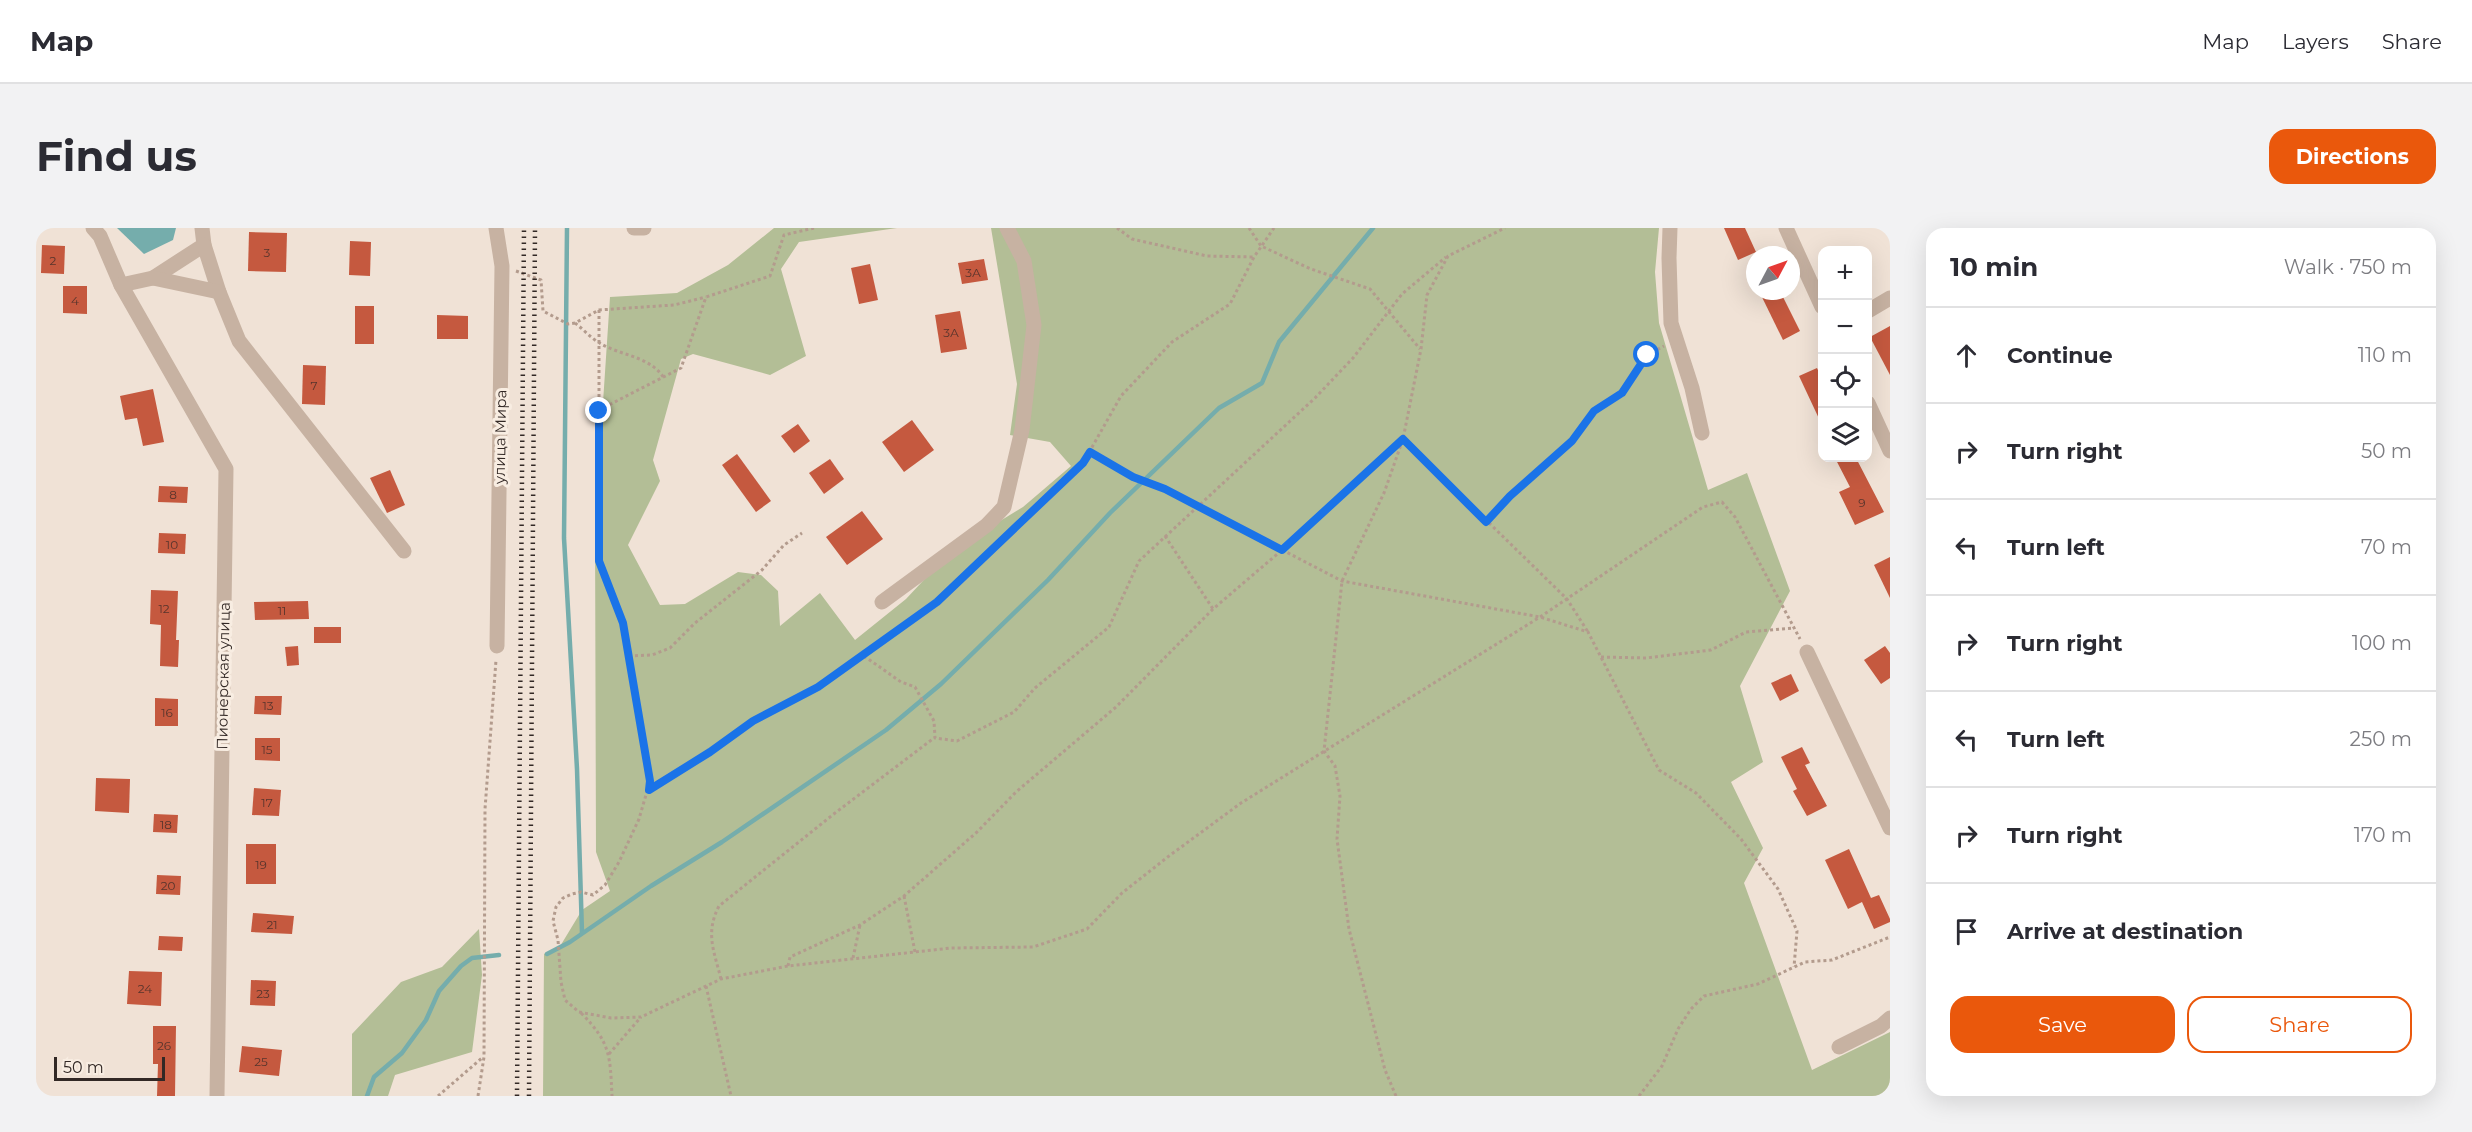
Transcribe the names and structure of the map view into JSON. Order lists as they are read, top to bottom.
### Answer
{
  "streets": {
    "street": ["улица Мира", "Пионерская улица"]
  },
  "house_numbers": [
    "3",
    "2",
    "3А",
    "4",
    "3А",
    "7",
    "8",
    "9",
    "10",
    "12",
    "11",
    "13",
    "16",
    "15",
    "17",
    "18",
    "19",
    "20",
    "21",
    "24",
    "23",
    "26",
    "25"
  ],
  "scale_bar": "50 m",
  "north": "top right",
  "page": {
    "header": "Map",
    "nav": ["Map", "Layers", "Share"],
    "buttons": [
      "Directions",
      ["Save", "Share"]
    ],
    "title": "Find us",
    "heading": ["10 min", "Walk · 750 m"],
    "map_buttons": ["+", "−"],
    "list": [
      ["Continue", "110 m"],
      ["Turn right", "50 m"],
      ["Turn left", "70 m"],
      ["Turn right", "100 m"],
      ["Turn left", "250 m"],
      ["Turn right", "170 m"],
      "Arrive at destination"
    ],
    "scale": "50 m"
  }
}
